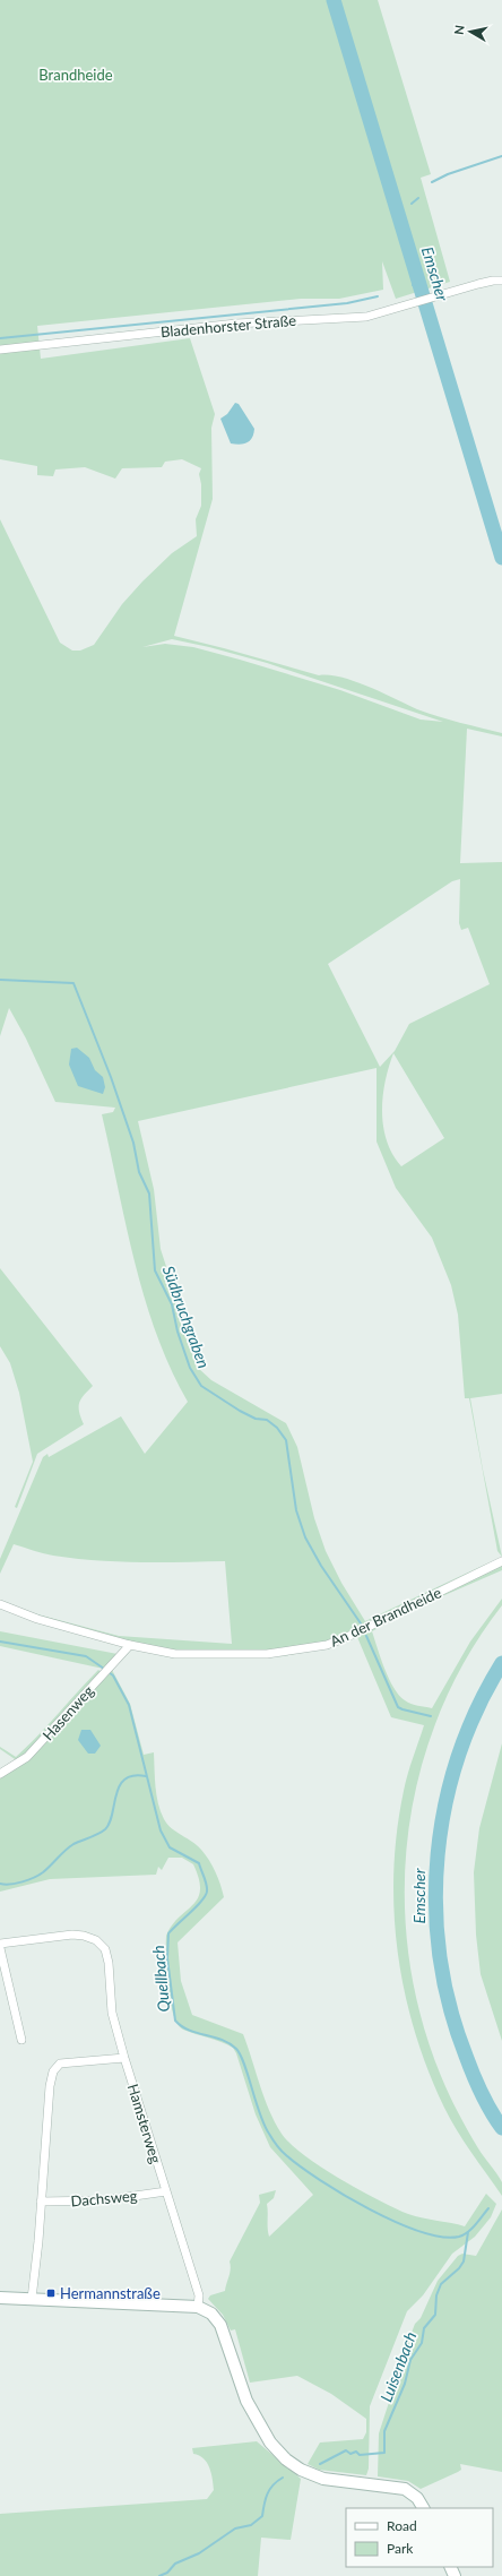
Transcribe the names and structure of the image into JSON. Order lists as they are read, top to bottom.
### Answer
{
  "streets": {
    "street": [
      "Bladenhorster Straße",
      "An der Brandheide",
      "Hasenweg",
      "Hamsterweg",
      "Dachsweg"
    ]
  },
  "crossings": [
    ["An der Brandheide", "Hasenweg"],
    ["Hamsterweg", "Dachsweg"]
  ],
  "water": [
    "Emscher",
    "Südbruchgraben",
    "Quellbach",
    "Luisenbach"
  ],
  "parks": ["Brandheide"],
  "places": {
    "transit": ["Hermannstraße"]
  },
  "legend": ["Road", "Park"],
  "north": "left"
}
